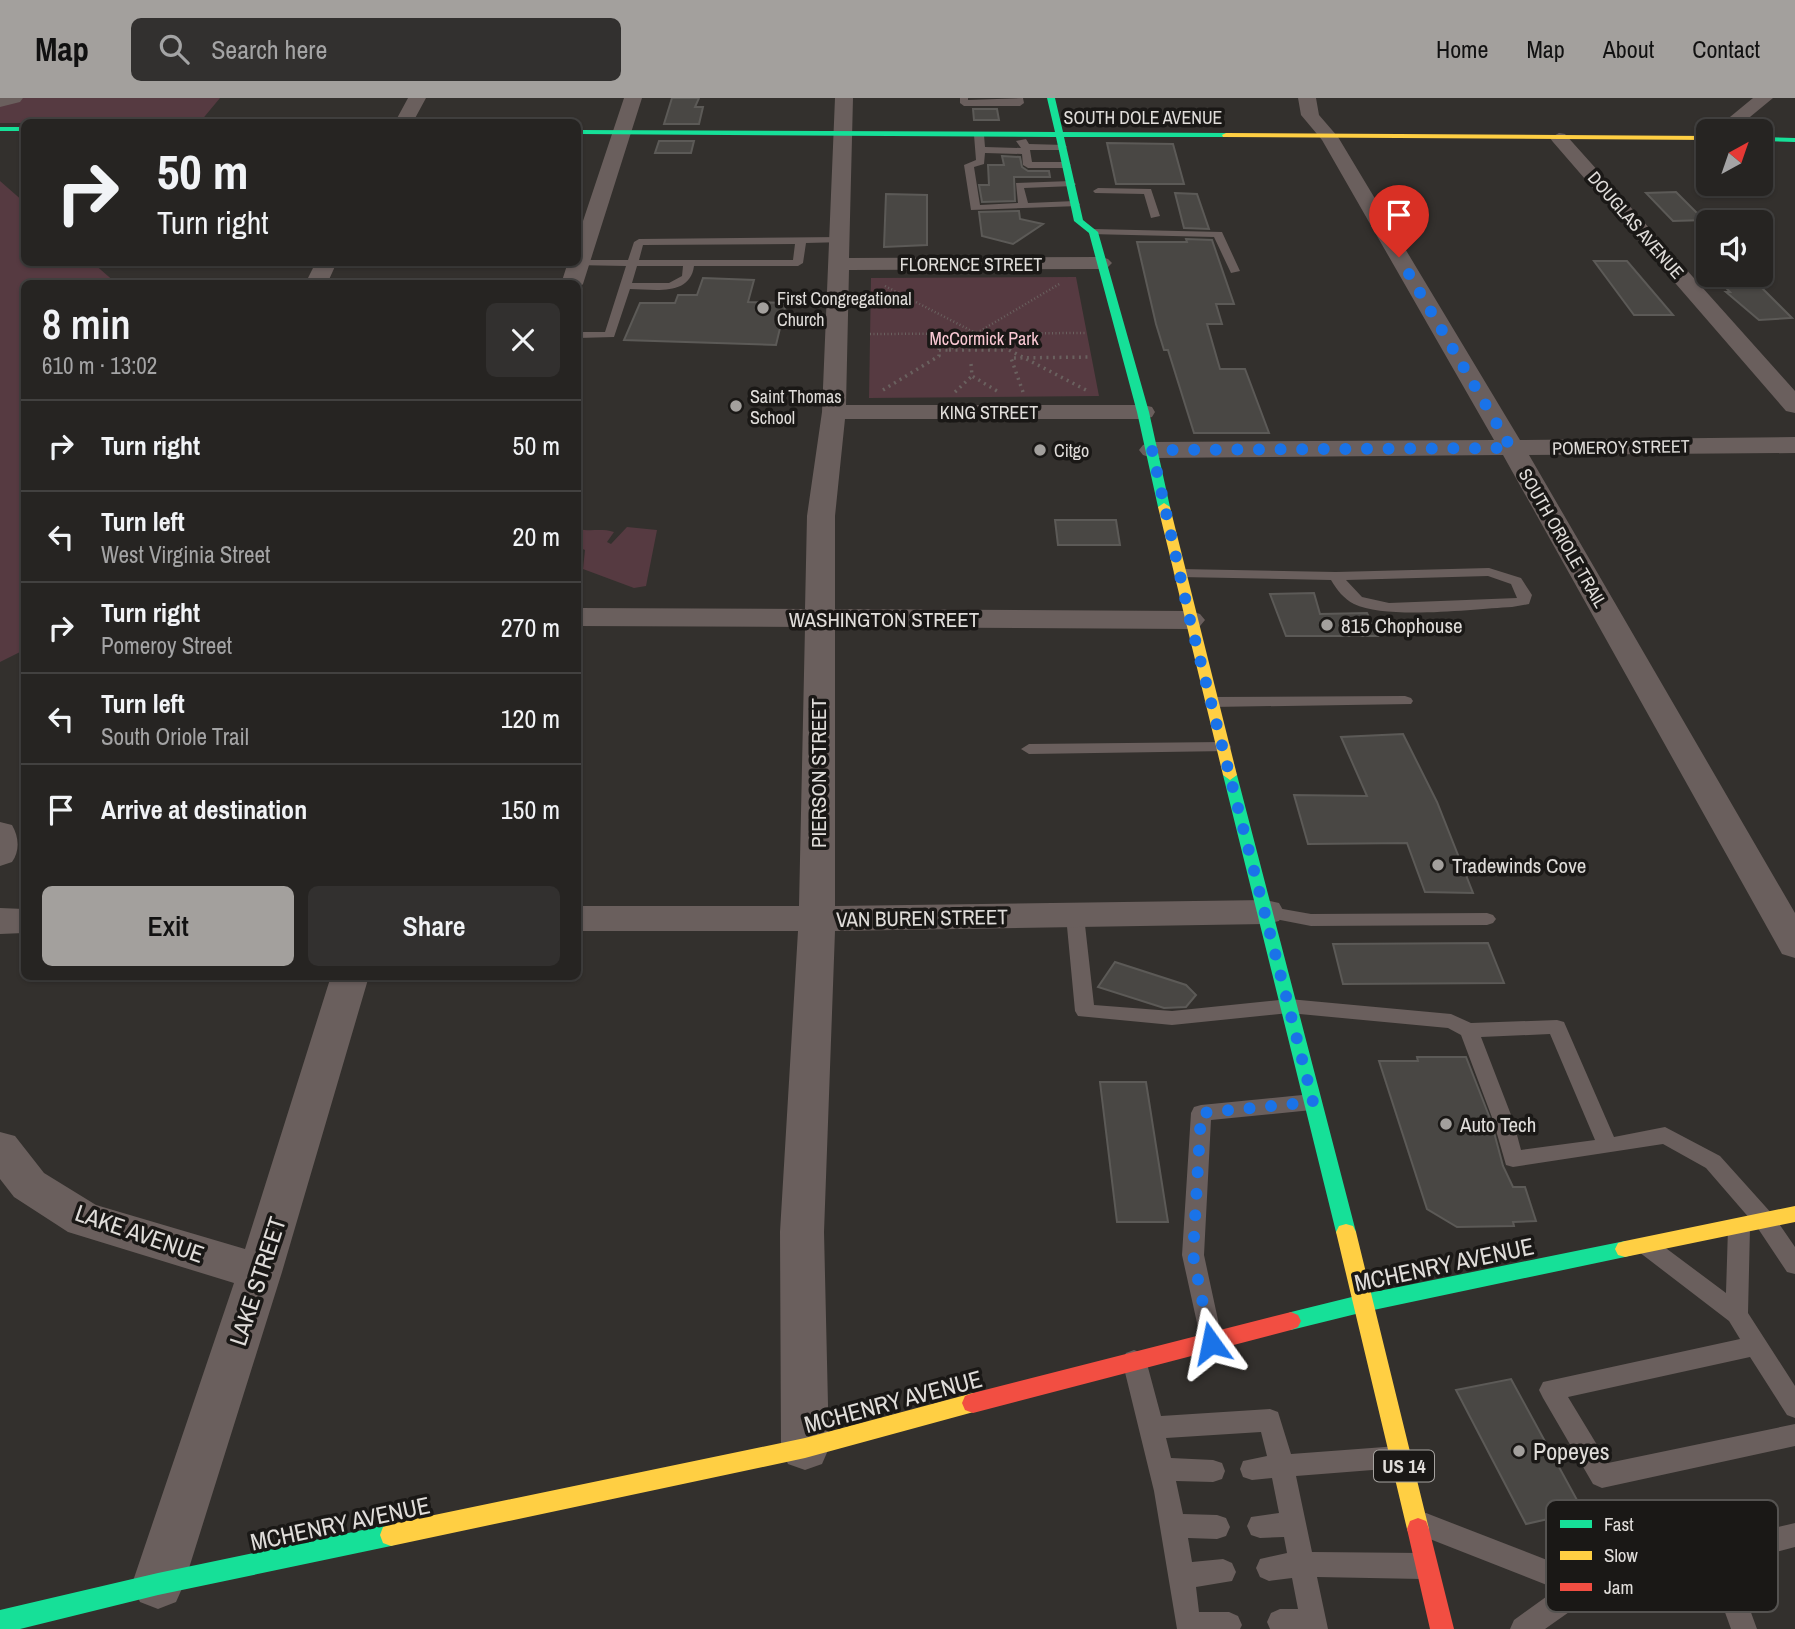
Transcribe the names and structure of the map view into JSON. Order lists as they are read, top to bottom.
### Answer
{
  "streets": {
    "street": [
      "SOUTH DOLE AVENUE",
      "DOUGLAS AVENUE",
      "FLORENCE STREET",
      "KING STREET",
      "POMEROY STREET",
      "SOUTH ORIOLE TRAIL",
      "WASHINGTON STREET",
      "PIERSON STREET",
      "VAN BUREN STREET",
      "LAKE AVENUE",
      "MCHENRY AVENUE",
      "LAKE STREET",
      "US 14"
    ]
  },
  "crossings": [
    ["SOUTH DOLE AVENUE", "DOUGLAS AVENUE"],
    ["SOUTH DOLE AVENUE", "SOUTH ORIOLE TRAIL"],
    ["SOUTH DOLE AVENUE", "PIERSON STREET"],
    ["SOUTH DOLE AVENUE", "US 14"],
    ["FLORENCE STREET", "PIERSON STREET"],
    ["FLORENCE STREET", "US 14"],
    ["KING STREET", "PIERSON STREET"],
    ["KING STREET", "US 14"],
    ["POMEROY STREET", "SOUTH ORIOLE TRAIL"],
    ["POMEROY STREET", "US 14"],
    ["WASHINGTON STREET", "PIERSON STREET"],
    ["WASHINGTON STREET", "US 14"],
    ["PIERSON STREET", "VAN BUREN STREET"],
    ["PIERSON STREET", "MCHENRY AVENUE"],
    ["VAN BUREN STREET", "US 14"],
    ["LAKE AVENUE", "LAKE STREET"],
    ["MCHENRY AVENUE", "LAKE STREET"],
    ["MCHENRY AVENUE", "US 14"]
  ],
  "parks": ["McCormick Park"],
  "places": [
    "First Congregational Church",
    "Saint Thomas School",
    "Citgo",
    "815 Chophouse",
    "Tradewinds Cove",
    "Auto Tech",
    "Popeyes"
  ],
  "legend": ["Fast", "Slow", "Jam"],
  "north": "top right",
  "page": {
    "header": "Map",
    "search": "Search here",
    "nav": [
      "Home",
      "Map",
      "About",
      "Contact"
    ],
    "turn": ["50 m", "Turn right"],
    "heading": ["8 min", "610 m · 13:02"],
    "list": [
      {
        "name": "Turn right",
        "value": "50 m"
      },
      {
        "name": "Turn left",
        "note": "West Virginia Street",
        "value": "20 m"
      },
      {
        "name": "Turn right",
        "note": "Pomeroy Street",
        "value": "270 m"
      },
      {
        "name": "Turn left",
        "note": "South Oriole Trail",
        "value": "120 m"
      },
      {
        "name": "Arrive at destination",
        "value": "150 m"
      }
    ],
    "buttons": ["Exit", "Share"]
  }
}
